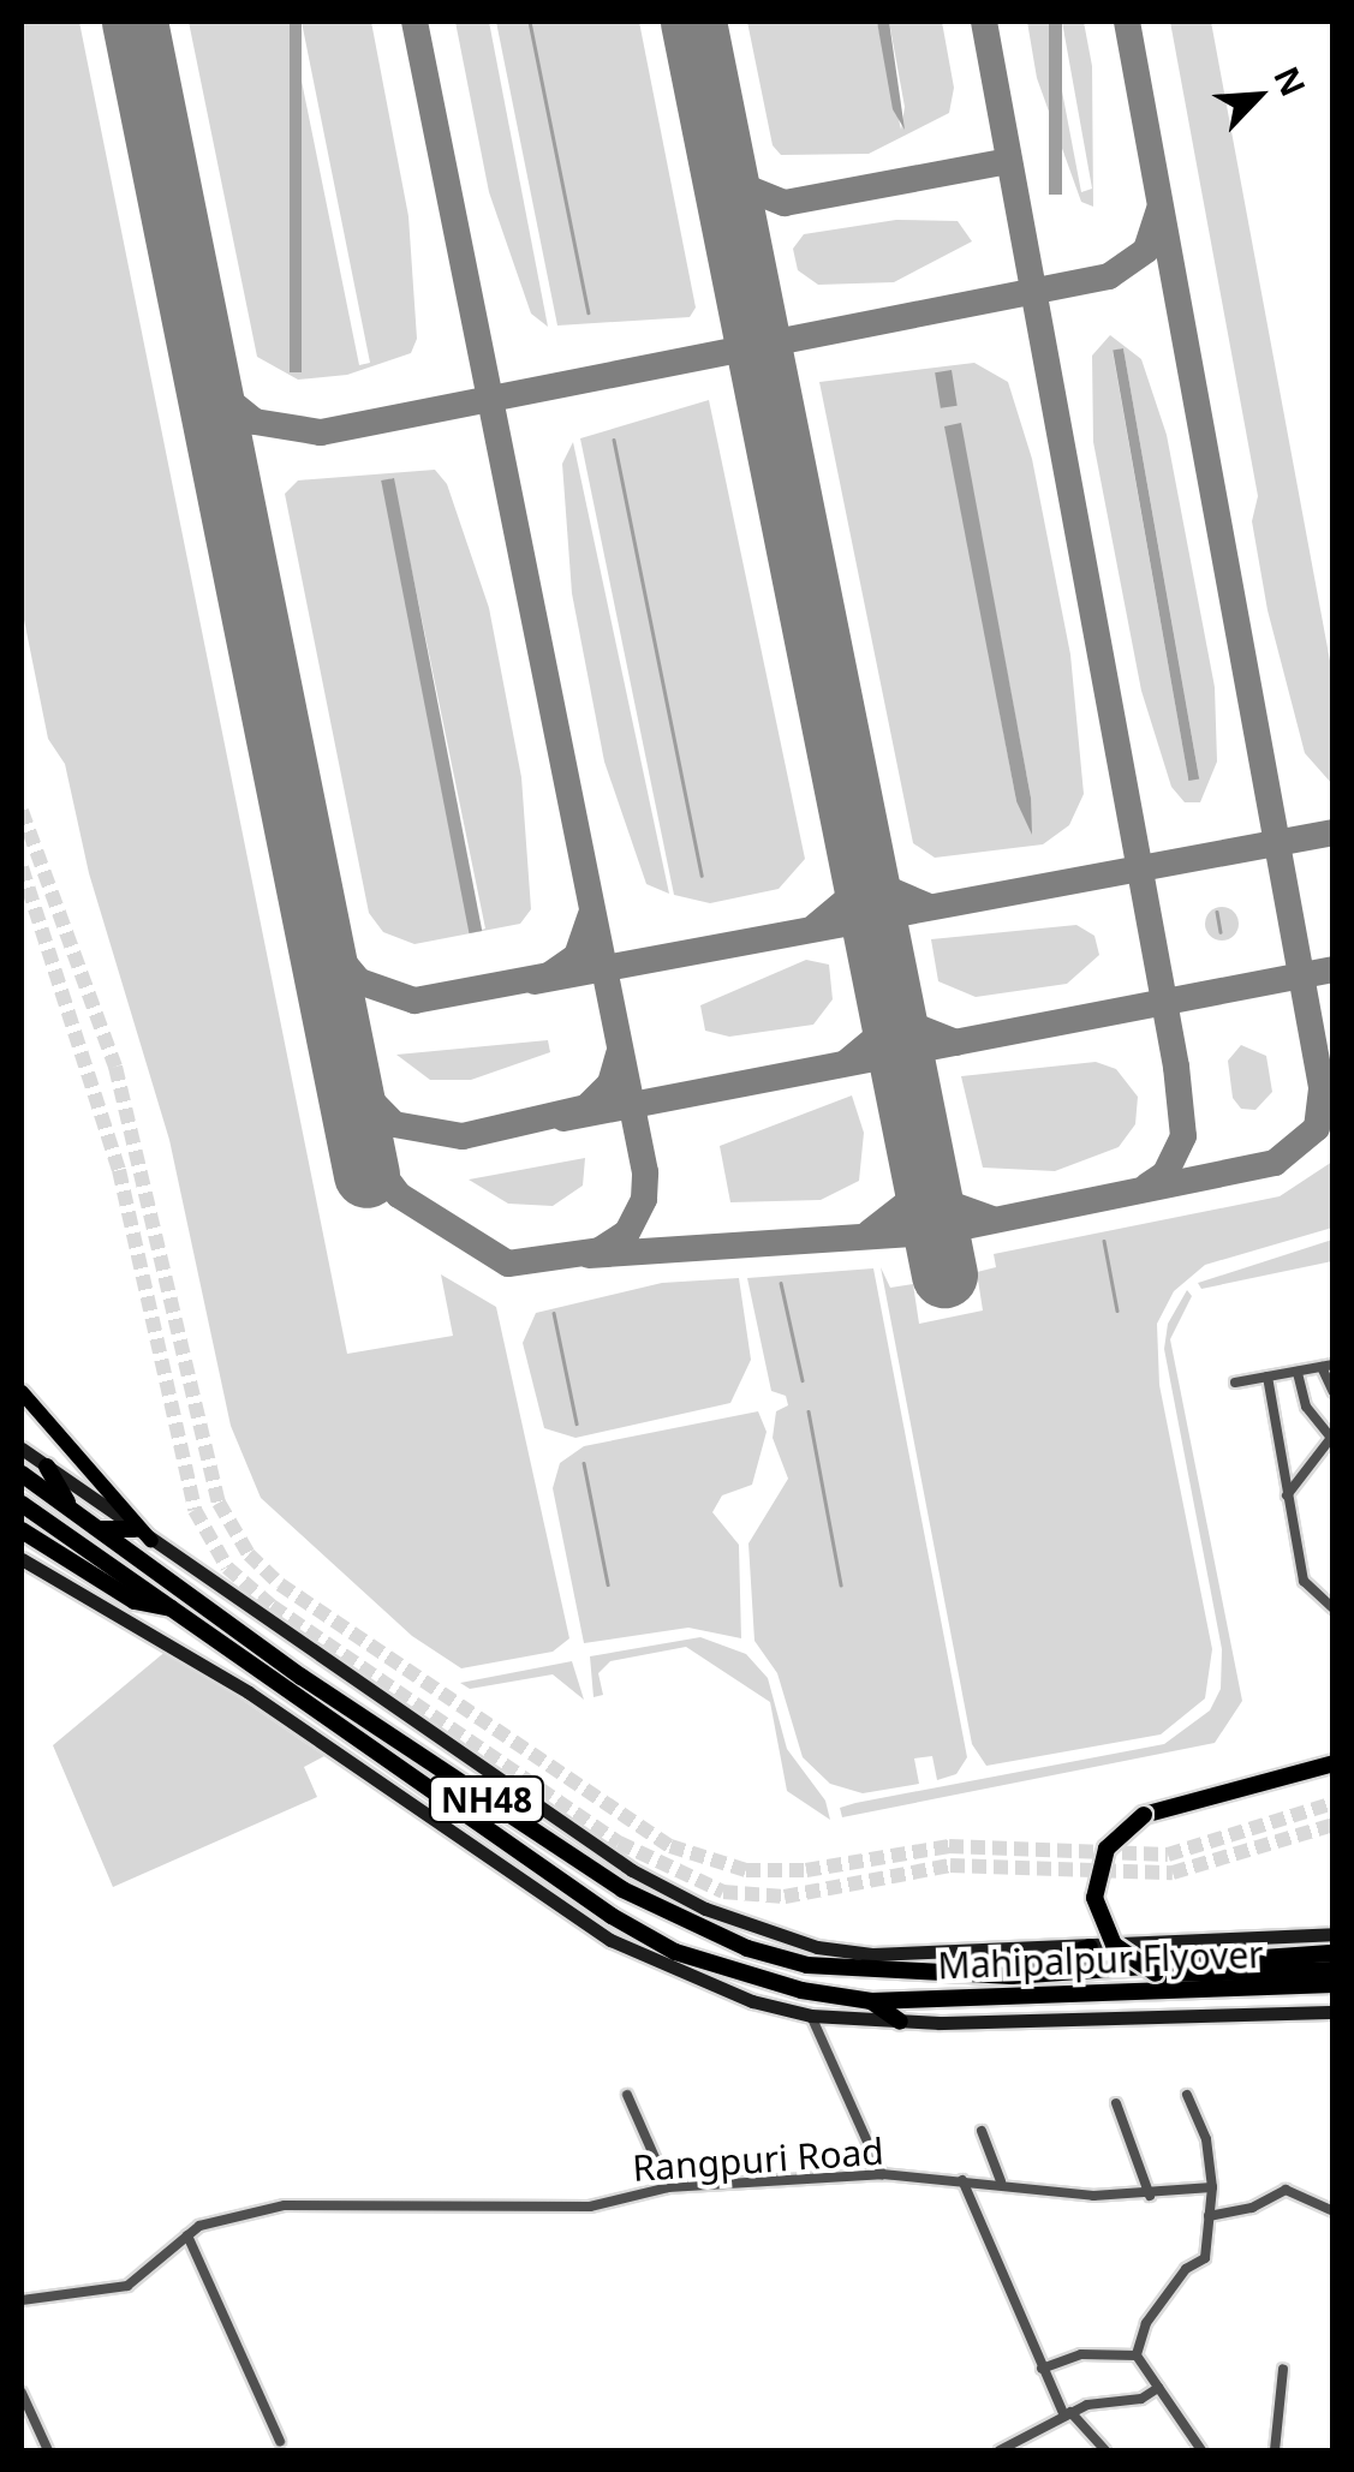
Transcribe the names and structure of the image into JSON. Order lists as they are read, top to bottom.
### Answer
{
  "streets": {
    "highway": ["NH48", "Mahipalpur Flyover"],
    "street": ["Rangpuri Road"]
  },
  "crossings": [
    ["NH48", "Mahipalpur Flyover"]
  ],
  "north": "top right"
}
